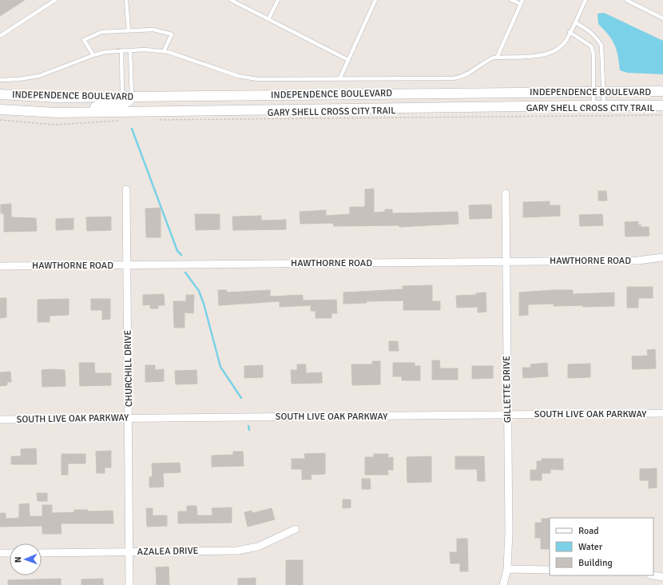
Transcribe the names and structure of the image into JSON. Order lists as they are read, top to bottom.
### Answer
{
  "streets": {
    "main road": ["INDEPENDENCE BOULEVARD"],
    "street": [
      "HAWTHORNE ROAD",
      "CHURCHILL DRIVE",
      "GILLETTE DRIVE",
      "SOUTH LIVE OAK PARKWAY",
      "AZALEA DRIVE"
    ],
    "path": ["GARY SHELL CROSS CITY TRAIL"]
  },
  "crossings": [
    ["HAWTHORNE ROAD", "CHURCHILL DRIVE"],
    ["HAWTHORNE ROAD", "GILLETTE DRIVE"],
    ["CHURCHILL DRIVE", "SOUTH LIVE OAK PARKWAY"],
    ["CHURCHILL DRIVE", "AZALEA DRIVE"],
    ["GILLETTE DRIVE", "SOUTH LIVE OAK PARKWAY"]
  ],
  "legend": ["Road", "Water", "Building"],
  "north": "left"
}
